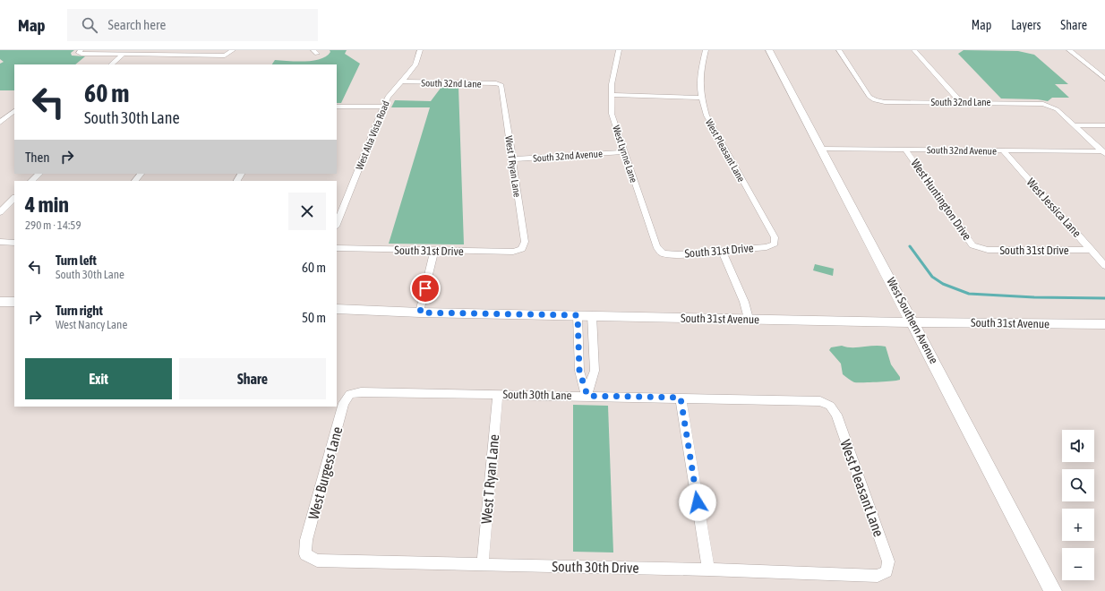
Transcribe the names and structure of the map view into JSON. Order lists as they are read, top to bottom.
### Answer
{
  "streets": {
    "main road": ["South 31st Avenue", "West Southern Avenue"],
    "street": [
      "South 32nd Lane",
      "West Alta Vista Road",
      "West Pleasant Lane",
      "South 32nd Avenue",
      "West Lynne Lane",
      "West T Ryan Lane",
      "West Huntington Drive",
      "West Jessica Lane",
      "South 31st Drive",
      "South 30th Lane",
      "West Burgess Lane",
      "South 30th Drive"
    ]
  },
  "crossings": [
    ["South 32nd Lane", "West Alta Vista Road"],
    ["South 32nd Lane", "West T Ryan Lane"],
    ["West Pleasant Lane", "South 31st Drive"],
    ["West Pleasant Lane", "South 30th Lane"],
    ["West Pleasant Lane", "South 30th Drive"],
    ["South 32nd Avenue", "West Lynne Lane"],
    ["South 32nd Avenue", "West T Ryan Lane"],
    ["South 32nd Avenue", "West Huntington Drive"],
    ["South 32nd Avenue", "West Jessica Lane"],
    ["South 32nd Avenue", "West Southern Avenue"],
    ["West Lynne Lane", "South 31st Drive"],
    ["West T Ryan Lane", "South 31st Drive"],
    ["West T Ryan Lane", "South 30th Lane"],
    ["West T Ryan Lane", "South 30th Drive"],
    ["West Huntington Drive", "South 31st Drive"],
    ["West Jessica Lane", "South 31st Drive"],
    ["South 31st Avenue", "West Southern Avenue"],
    ["South 30th Lane", "West Burgess Lane"],
    ["West Burgess Lane", "South 30th Drive"]
  ],
  "page": {
    "header": "Map",
    "search": "Search here",
    "nav": ["Map", "Layers", "Share"],
    "turn": ["60 m", "South 30th Lane"],
    "then": "Then",
    "heading": ["4 min", "290 m · 14:59"],
    "list": [
      {
        "name": "Turn left",
        "note": "South 30th Lane",
        "value": "60 m"
      },
      {
        "name": "Turn right",
        "note": "West Nancy Lane",
        "value": "50 m"
      }
    ],
    "buttons": ["Exit", "Share"],
    "map_buttons": ["+", "−"]
  }
}
